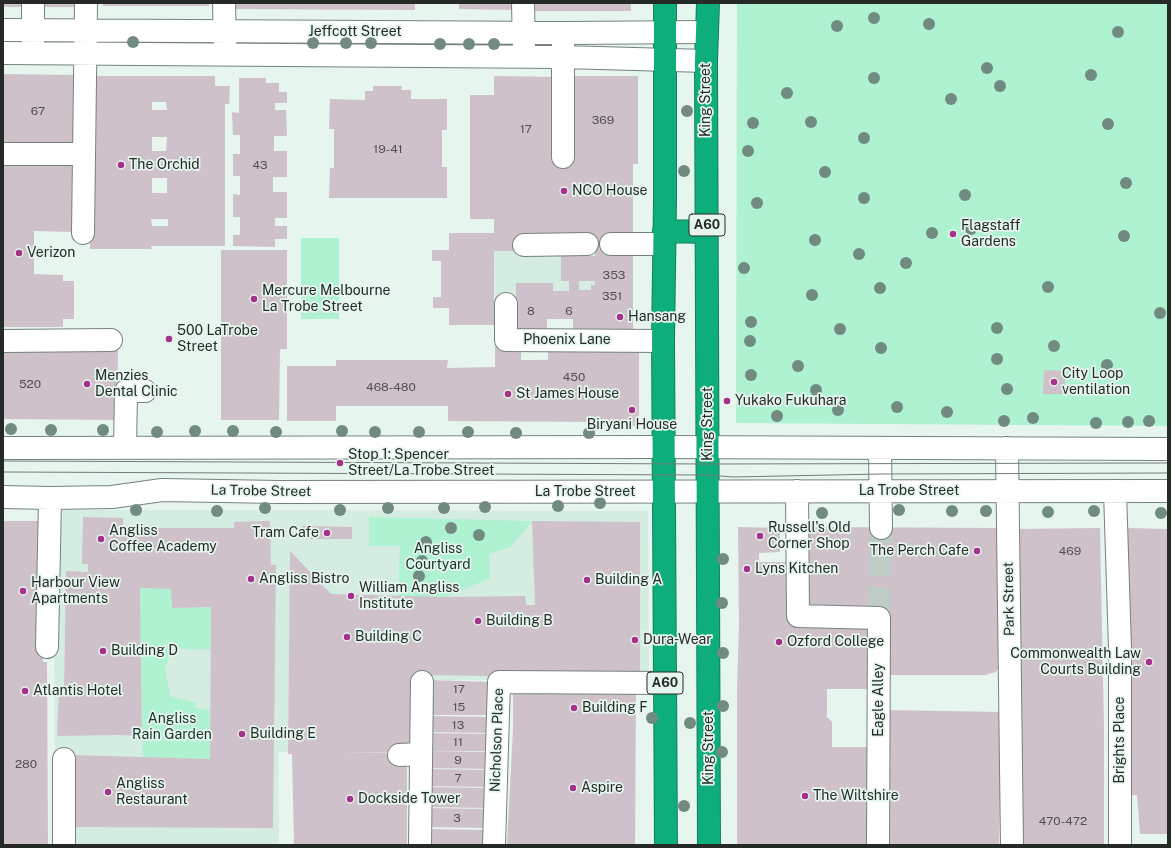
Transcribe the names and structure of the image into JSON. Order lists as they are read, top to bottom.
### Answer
{
  "streets": {
    "highway": ["King Street", "A60"],
    "street": [
      "Jeffcott Street",
      "Phoenix Lane",
      "La Trobe Street",
      "Park Street",
      "Eagle Alley",
      "Nicholson Place",
      "Brights Place"
    ]
  },
  "crossings": [
    ["Jeffcott Street", "King Street"],
    ["Jeffcott Street", "A60"],
    ["King Street", "La Trobe Street"],
    ["A60", "Phoenix Lane"],
    ["A60", "La Trobe Street"],
    ["A60", "Nicholson Place"],
    ["La Trobe Street", "Park Street"],
    ["La Trobe Street", "Eagle Alley"],
    ["La Trobe Street", "Brights Place"]
  ],
  "parks": ["Angliss Courtyard", "Angliss Rain Garden"],
  "places": [
    "The Orchid",
    "NCO House",
    "Flagstaff Gardens",
    "Verizon",
    "Mercure Melbourne La Trobe Street",
    "Hansang",
    "500 LaTrobe Street",
    "City Loop ventilation",
    "Menzies Dental Clinic",
    "St James House",
    "Yukako Fukuhara",
    "Biryani House",
    "Stop 1: Spencer Street/La Trobe Street",
    "Tram Cafe",
    "Russell's Old Corner Shop",
    "Angliss Coffee Academy",
    "The Perch Cafe",
    "Lyns Kitchen",
    "Angliss Bistro",
    "Building A",
    "Harbour View Apartments",
    "William Angliss Institute",
    "Building B",
    "Building C",
    "Dura-Wear",
    "Ozford College",
    "Building D",
    "Commonwealth Law Courts Building",
    "Atlantis Hotel",
    "Building F",
    "Building E",
    "Aspire",
    "Angliss Restaurant",
    "The Wiltshire",
    "Dockside Tower"
  ],
  "house_numbers": [
    "67",
    "369",
    "17",
    "19-41",
    "43",
    "353",
    "351",
    "8",
    "6",
    "450",
    "520",
    "468-480",
    "469",
    "17",
    "15",
    "13",
    "11",
    "9",
    "280",
    "7",
    "3",
    "470-472"
  ]
}
